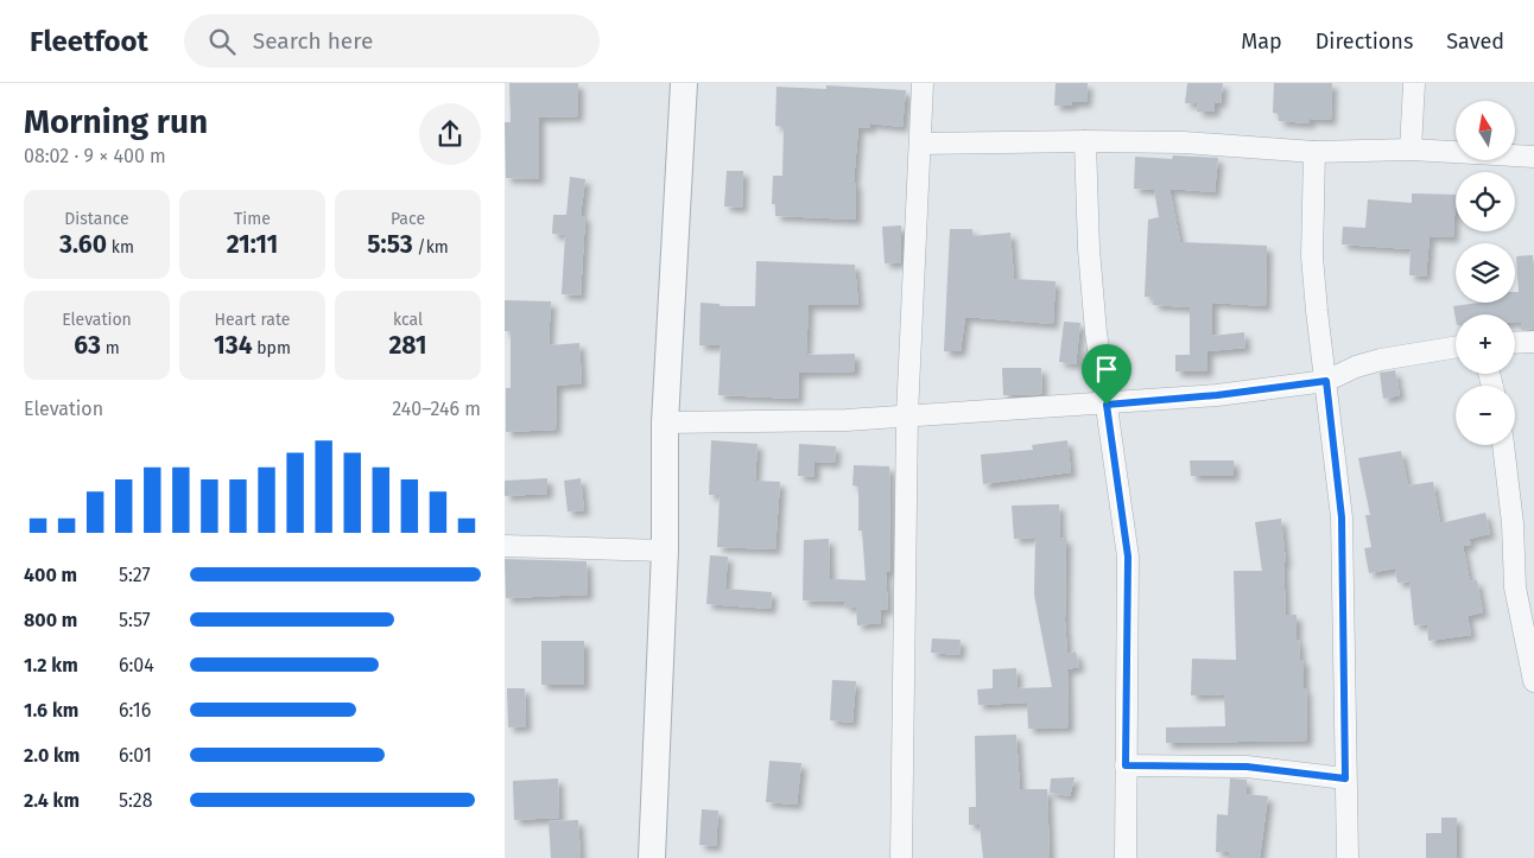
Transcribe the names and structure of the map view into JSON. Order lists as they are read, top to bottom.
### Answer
{
  "north": "top",
  "page": {
    "header": "Fleetfoot",
    "search": "Search here",
    "nav": ["Map", "Directions", "Saved"],
    "heading": ["Morning run", "08:02 · 9 × 400 m"],
    "map_buttons": ["+", "−"],
    "stats": [
      ["Distance", "3.60 km"],
      ["Time", "21:11"],
      ["Pace", "5:53 /km"],
      ["Elevation", "63 m"],
      ["Heart rate", "134 bpm"],
      ["kcal", "281"]
    ],
    "chart": ["Elevation", "240–246 m"],
    "list": [
      {
        "name": "400 m",
        "note": "5:27"
      },
      {
        "name": "800 m",
        "note": "5:57"
      },
      {
        "name": "1.2 km",
        "note": "6:04"
      },
      {
        "name": "1.6 km",
        "note": "6:16"
      },
      {
        "name": "2.0 km",
        "note": "6:01"
      },
      {
        "name": "2.4 km",
        "note": "5:28"
      }
    ]
  }
}
